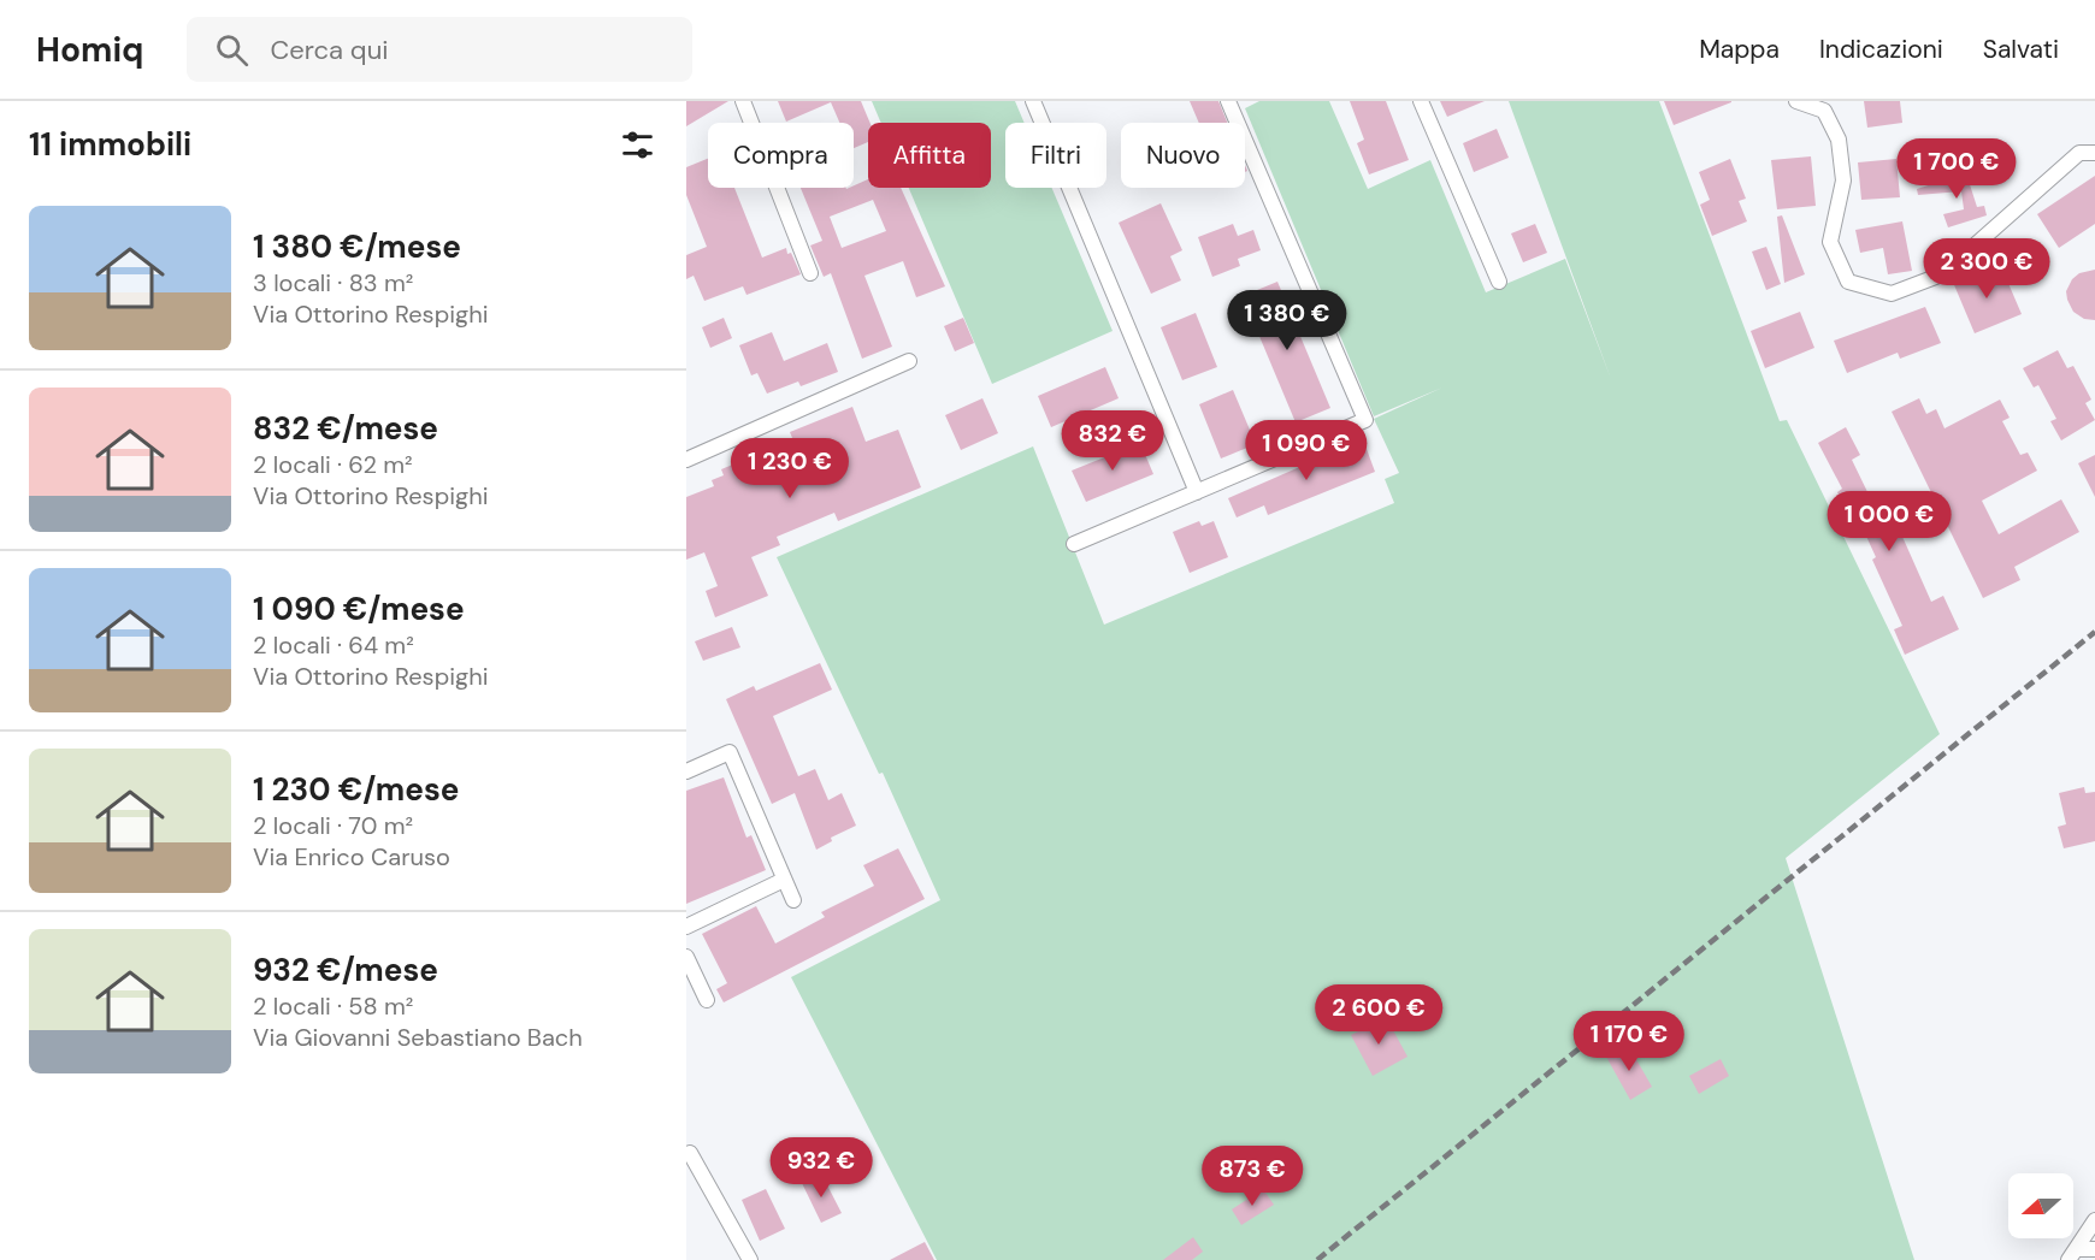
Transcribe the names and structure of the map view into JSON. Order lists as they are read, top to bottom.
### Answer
{
  "north": "left",
  "page": {
    "header": "Homiq",
    "search": "Cerca qui",
    "nav": ["Mappa", "Indicazioni", "Salvati"],
    "heading": "11 immobili",
    "chip": [
      "Compra",
      "Affitta",
      "Filtri",
      "Nuovo"
    ],
    "price": [
      "1 700 €",
      "2 300 €",
      "1 380 €",
      "832 €",
      "1 090 €",
      "1 230 €",
      "1 000 €",
      "2 600 €",
      "1 170 €",
      "932 €",
      "873 €"
    ],
    "list": [
      {
        "name": "1 380 €/mese",
        "note": "3 locali · 83 m² · Via Ottorino Respighi"
      },
      {
        "name": "832 €/mese",
        "note": "2 locali · 62 m² · Via Ottorino Respighi"
      },
      {
        "name": "1 090 €/mese",
        "note": "2 locali · 64 m² · Via Ottorino Respighi"
      },
      {
        "name": "1 230 €/mese",
        "note": "2 locali · 70 m² · Via Enrico Caruso"
      },
      {
        "name": "932 €/mese",
        "note": "2 locali · 58 m² · Via Giovanni Sebastiano Bach"
      }
    ]
  }
}
